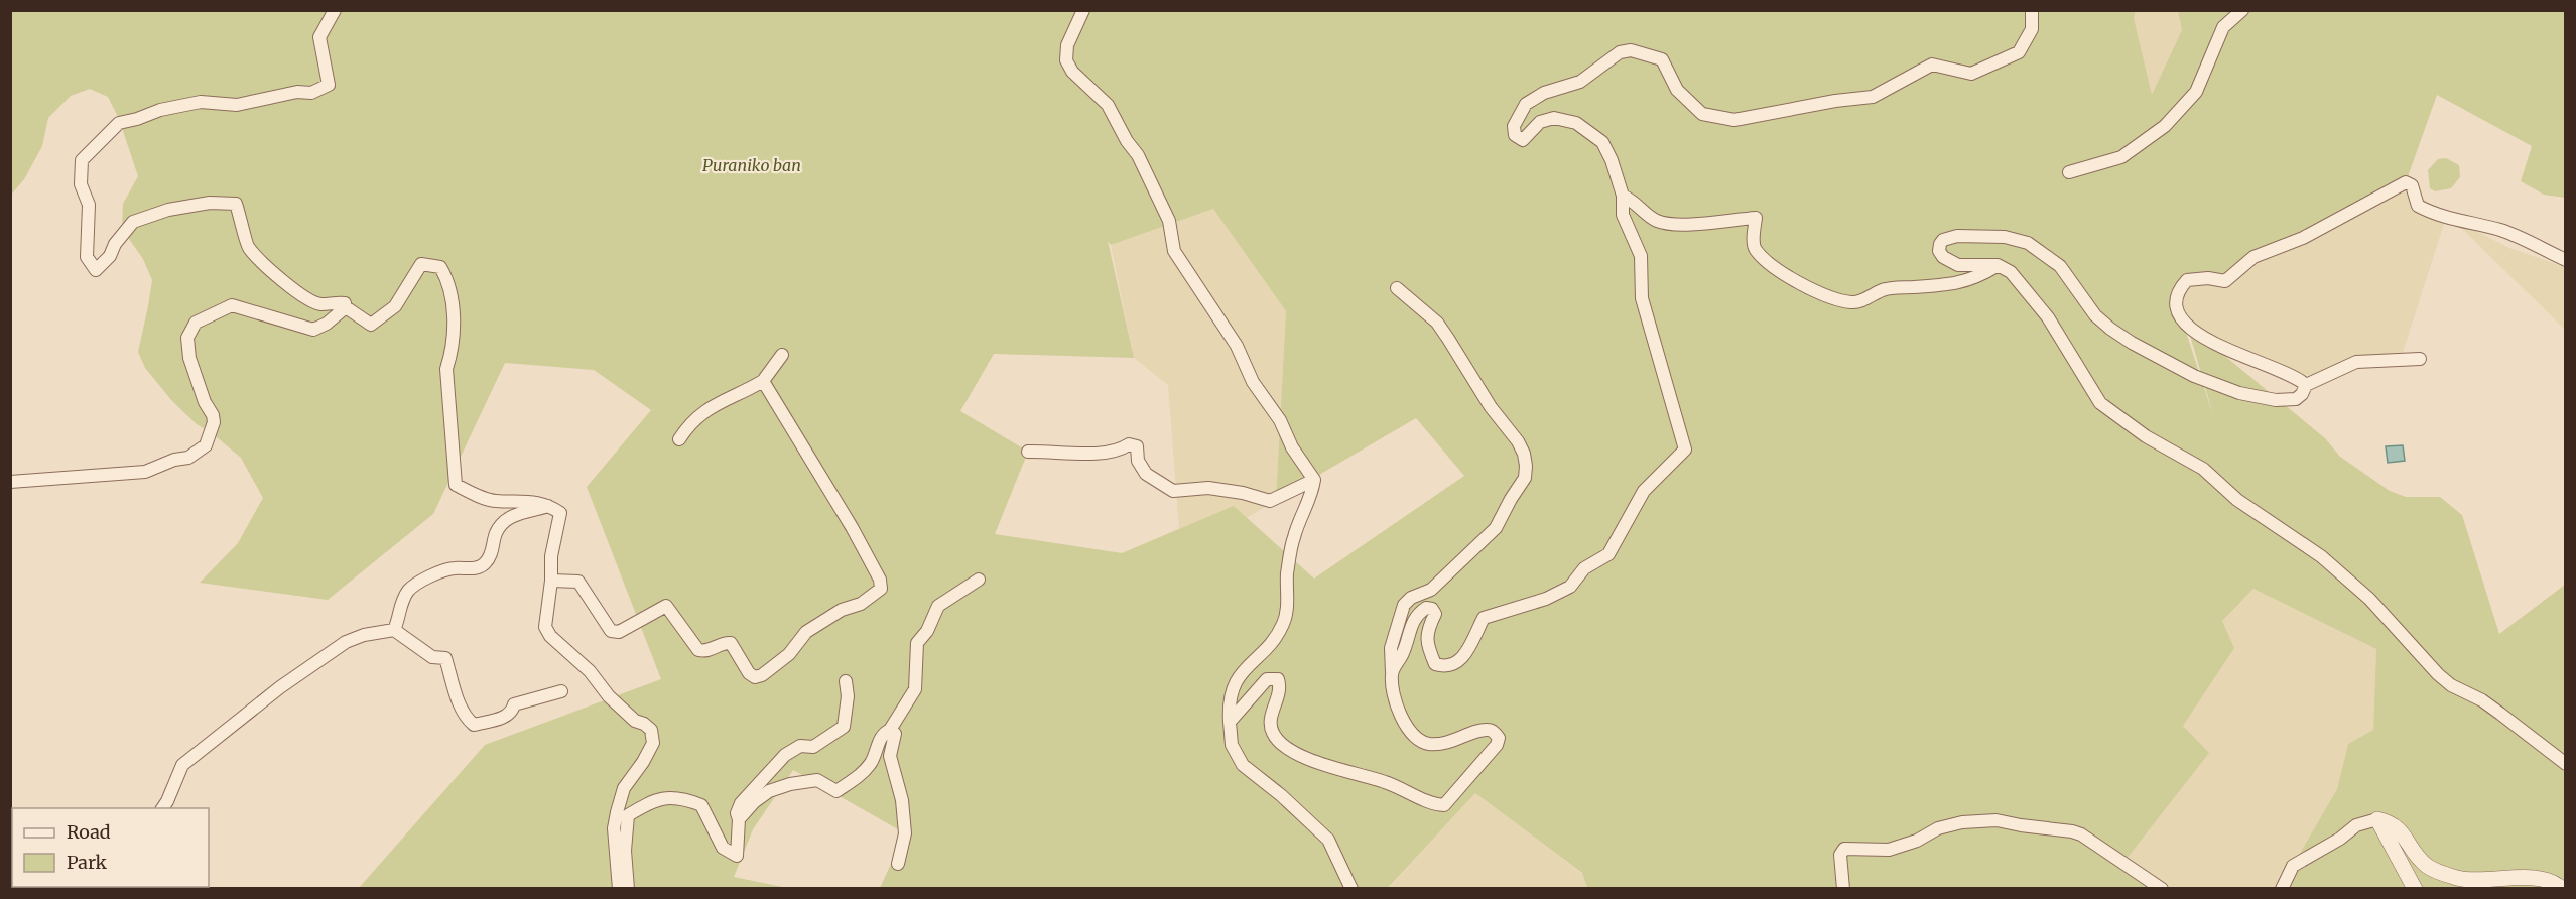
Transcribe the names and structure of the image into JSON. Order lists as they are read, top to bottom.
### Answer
{
  "parks": ["Puraniko ban"],
  "legend": ["Road", "Park"]
}
